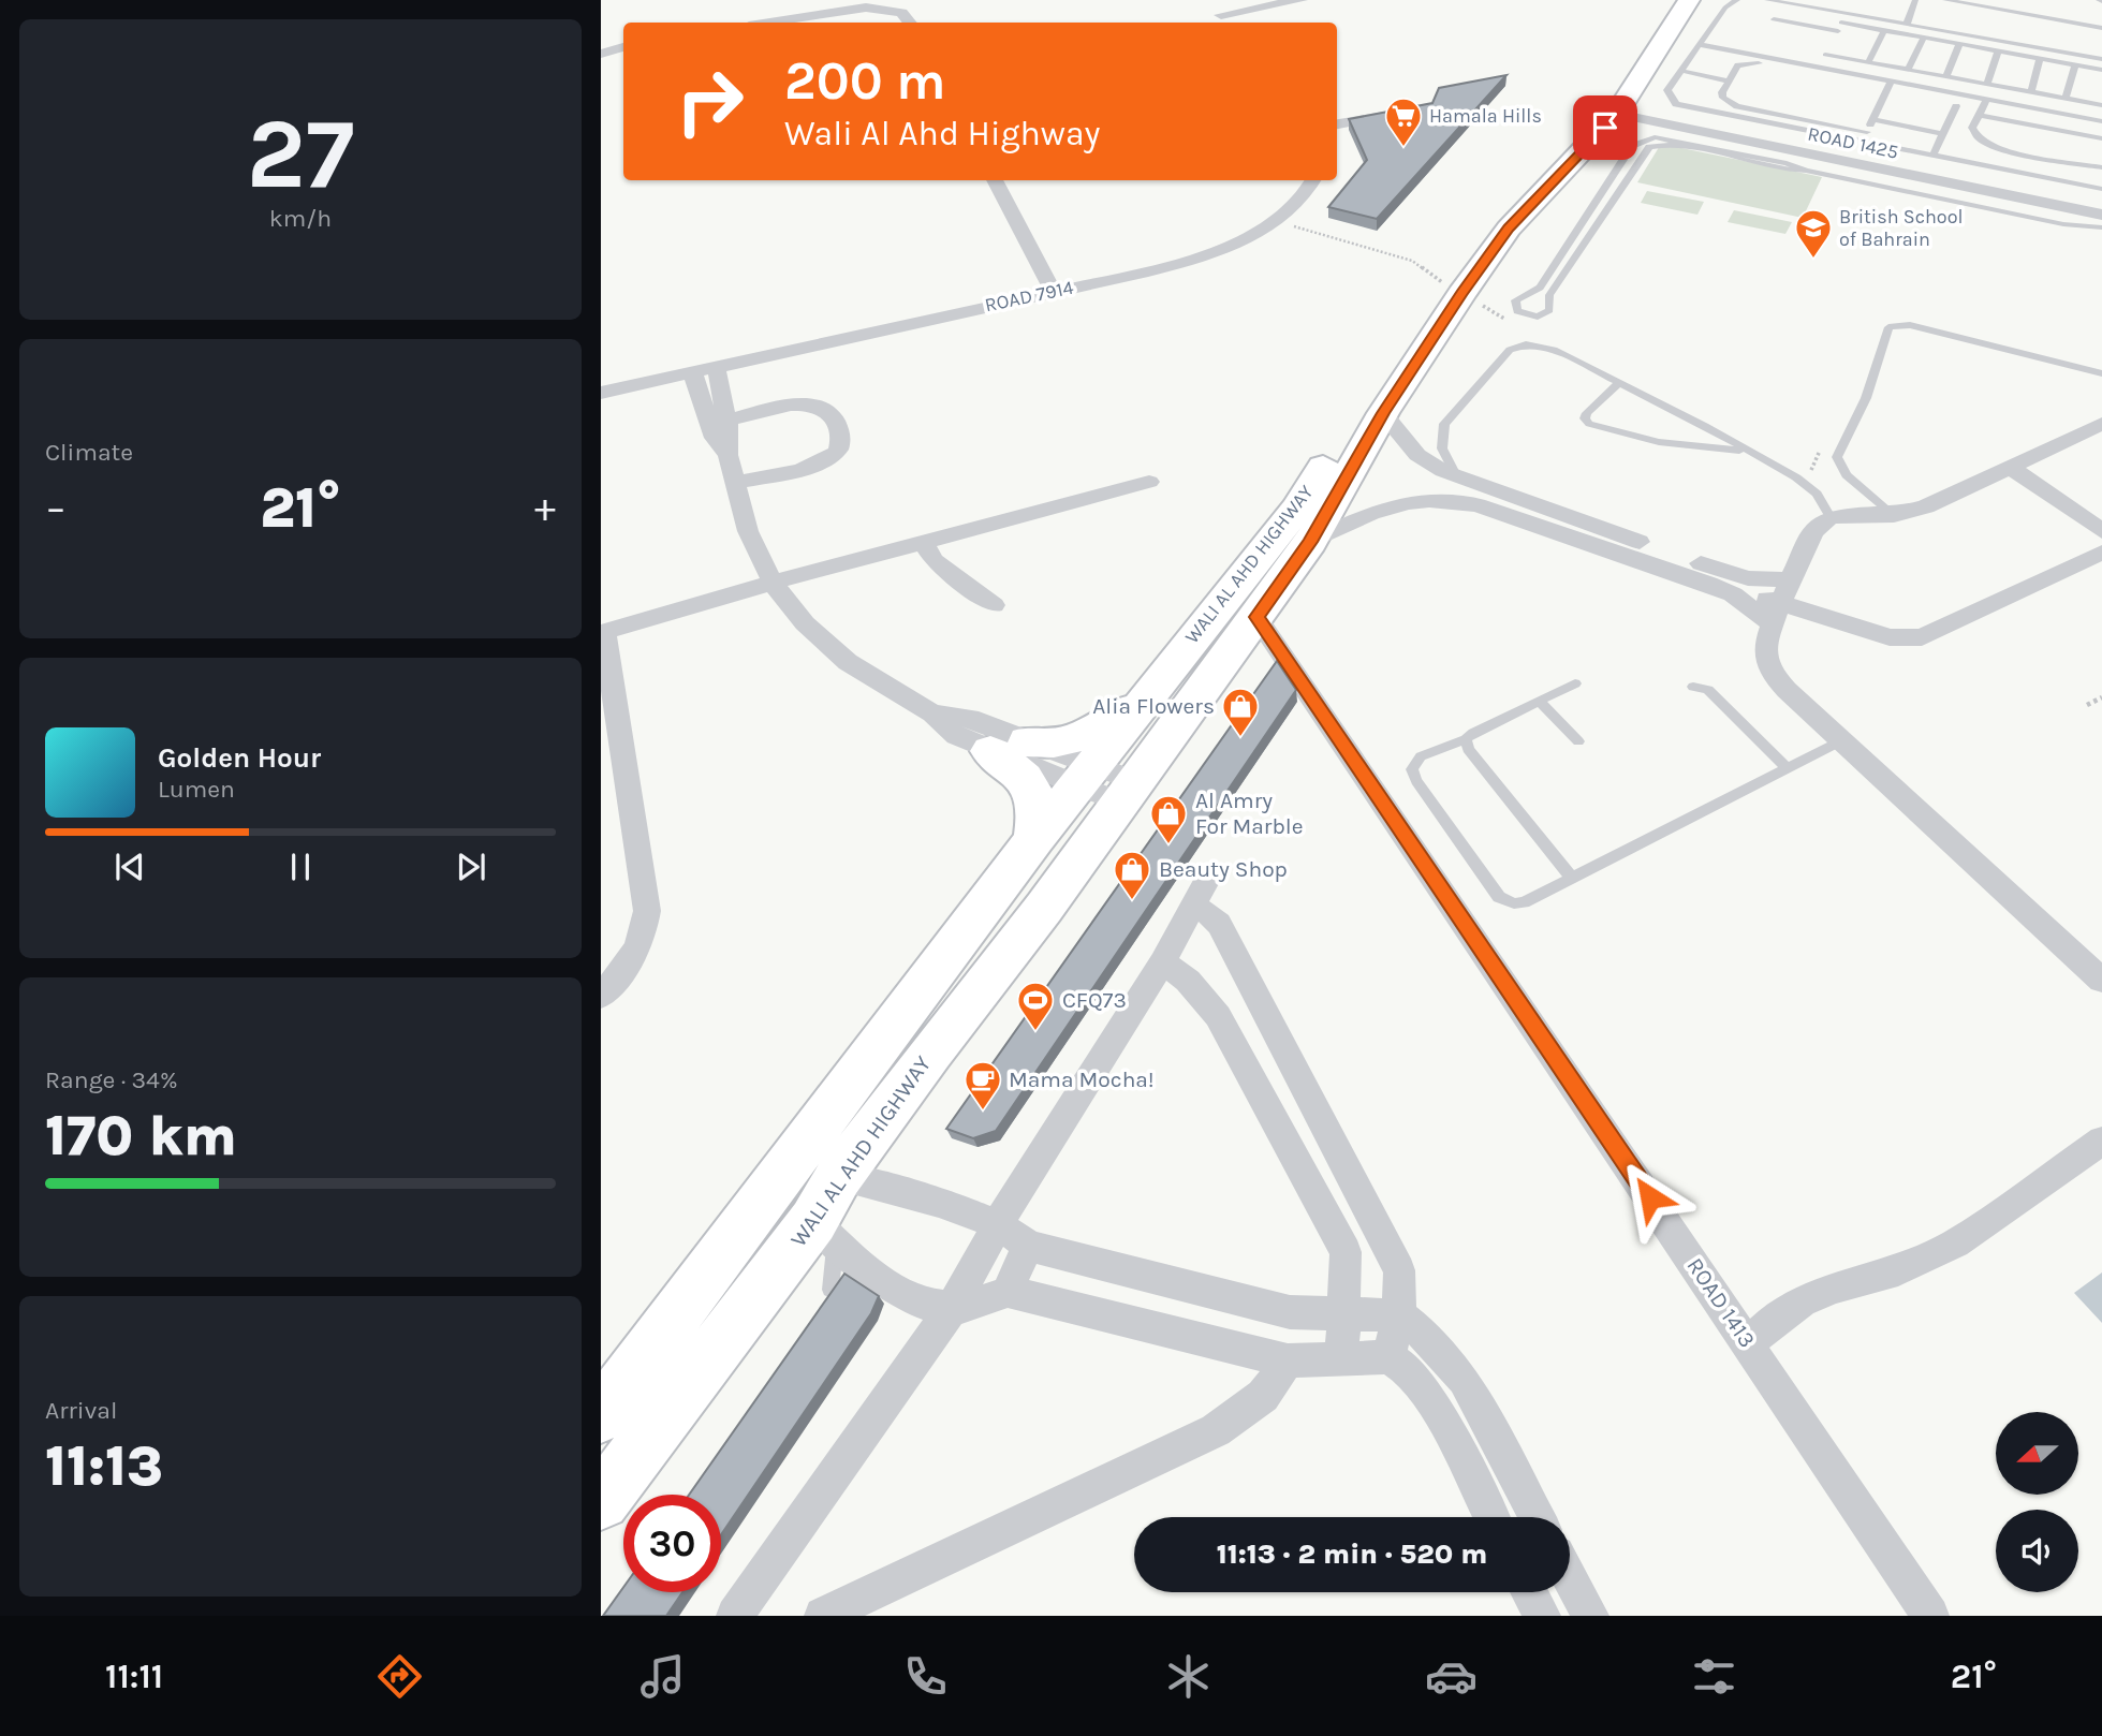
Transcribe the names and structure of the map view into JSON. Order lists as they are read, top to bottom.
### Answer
{
  "streets": {
    "main road": ["WALI AL AHD HIGHWAY"],
    "street": ["ROAD 1425", "ROAD 7914", "ROAD 1413"]
  },
  "crossings": [
    ["ROAD 1425", "WALI AL AHD HIGHWAY"],
    ["WALI AL AHD HIGHWAY", "ROAD 1413"]
  ],
  "places": {
    "supermarket": ["Hamala Hills"],
    "school or university": ["British School of Bahrain"],
    "shop": ["Alia Flowers", "Al Amry For Marble", "Beauty Shop"],
    "sports": ["CFQ73"],
    "cafe": ["Mama Mocha!"]
  },
  "north": "left",
  "page": {
    "tile": [
      ["27", "km/h"],
      "Climate",
      ["Range · 34%", "170 km"],
      ["Arrival", "11:13"]
    ],
    "turn": ["200 m", "Wali Al Ahd Highway"],
    "heat": ["−", "21°", "+"],
    "song": ["Golden Hour", "Lumen"],
    "limit": "30",
    "trip": "11:13 · 2 min · 520 m",
    "tabs": ["11:11", "21°"]
  }
}
